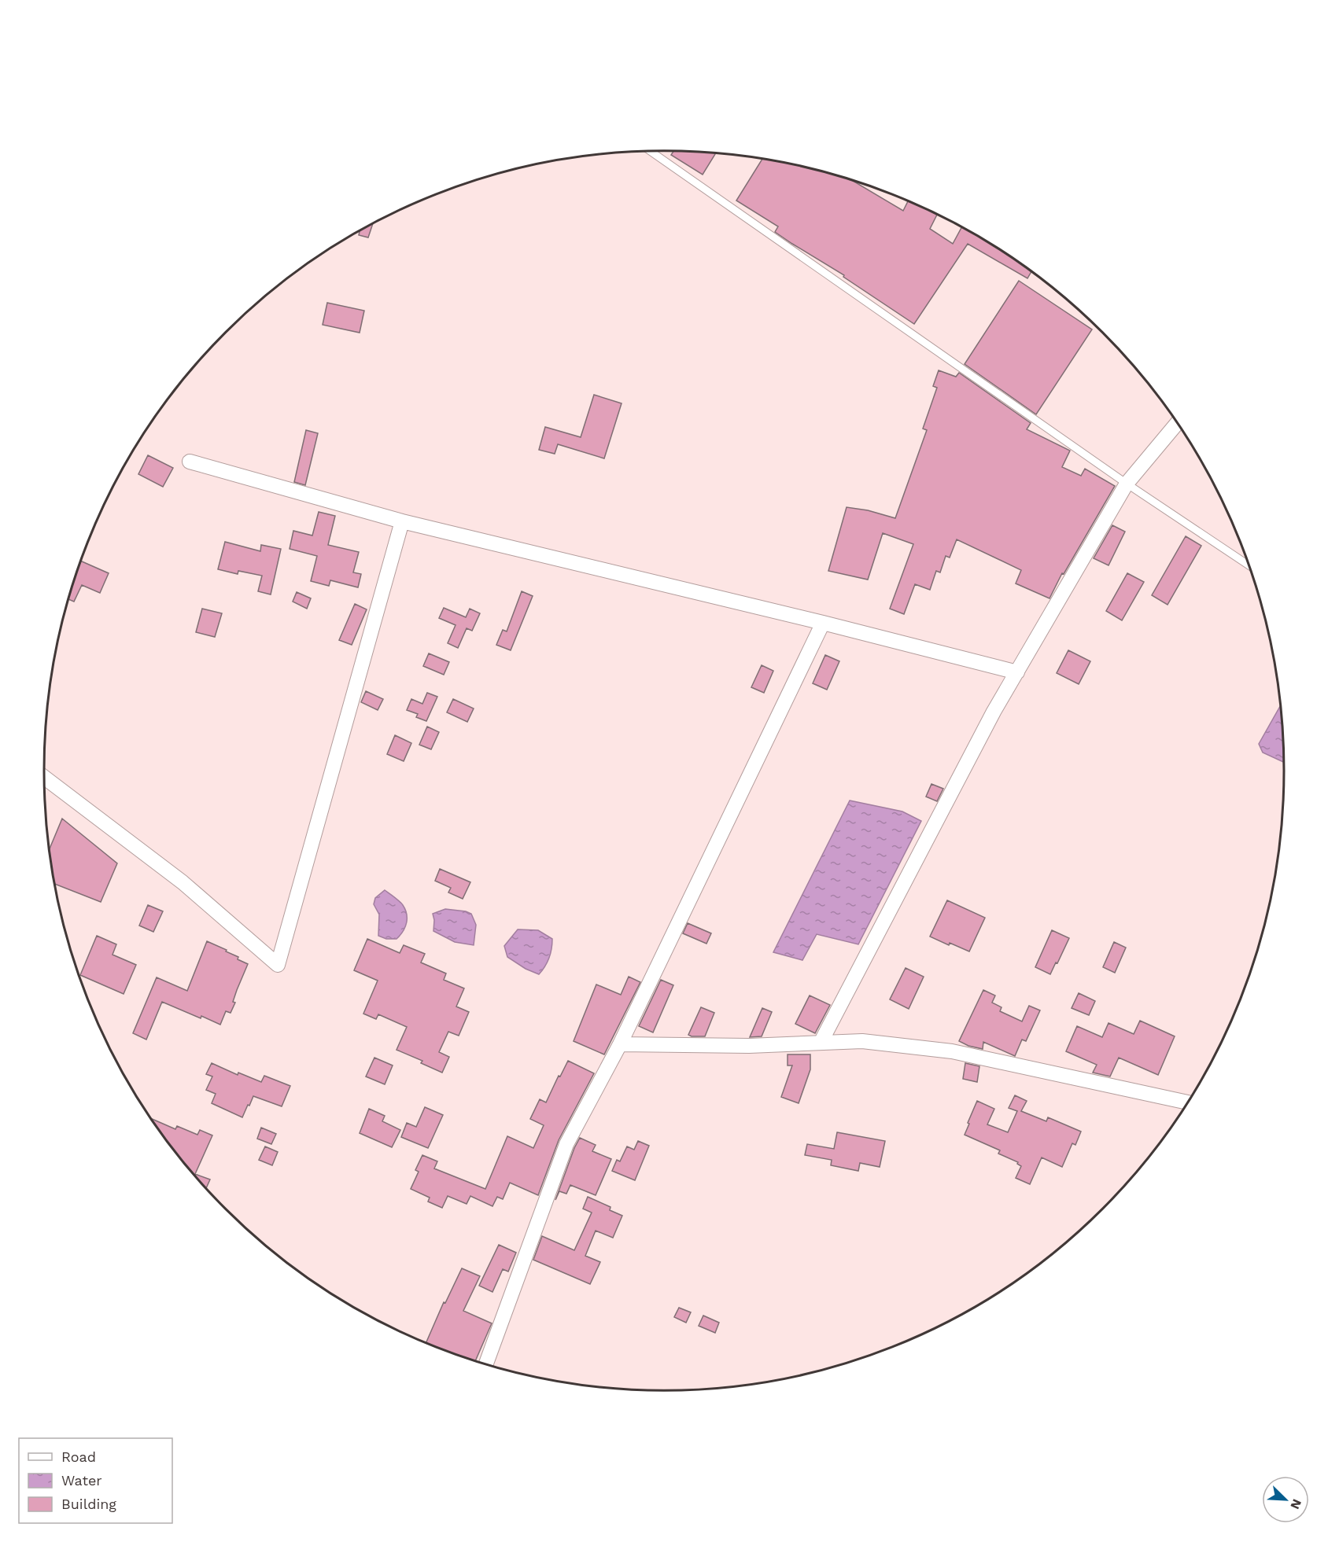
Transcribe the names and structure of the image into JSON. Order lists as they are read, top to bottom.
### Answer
{
  "legend": ["Road", "Water", "Building"],
  "north": "bottom right"
}
